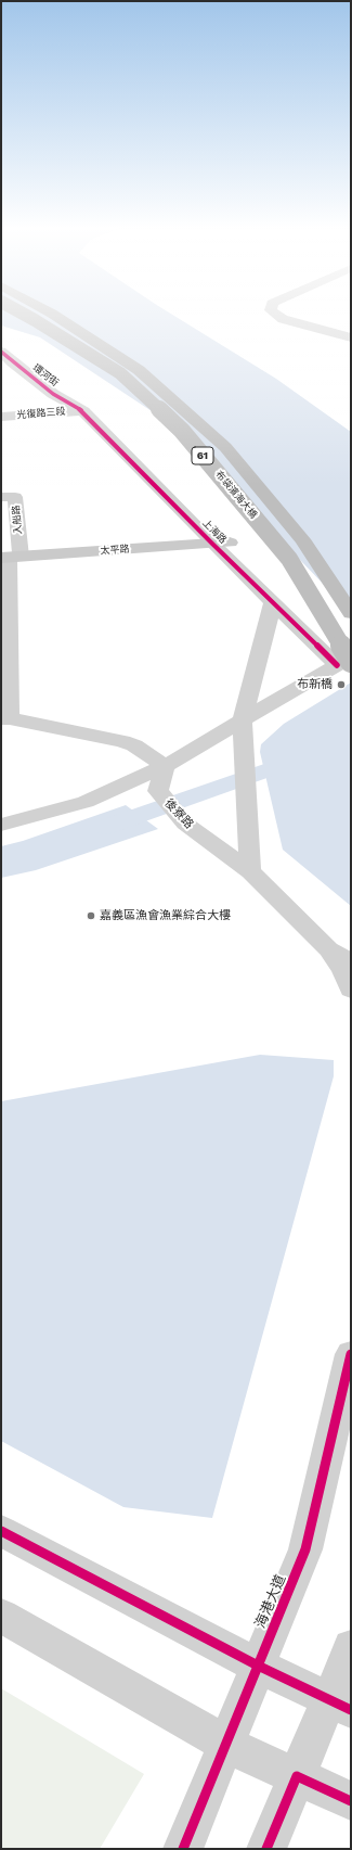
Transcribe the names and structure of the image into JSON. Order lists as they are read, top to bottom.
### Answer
{
  "streets": {
    "highway": ["61", "布袋濱海大橋"],
    "main road": ["太平路"],
    "street": [
      "環河街",
      "光復路三段",
      "入船路",
      "上海路",
      "後寮路",
      "海港大道"
    ]
  },
  "crossings": [
    ["環河街", "光復路三段"],
    ["環河街", "上海路"],
    ["光復路三段", "上海路"],
    ["布袋濱海大橋", "上海路"],
    ["入船路", "太平路"],
    ["上海路", "太平路"]
  ],
  "places": ["布新橋", "嘉義區漁會漁業綜合大樓"]
}
